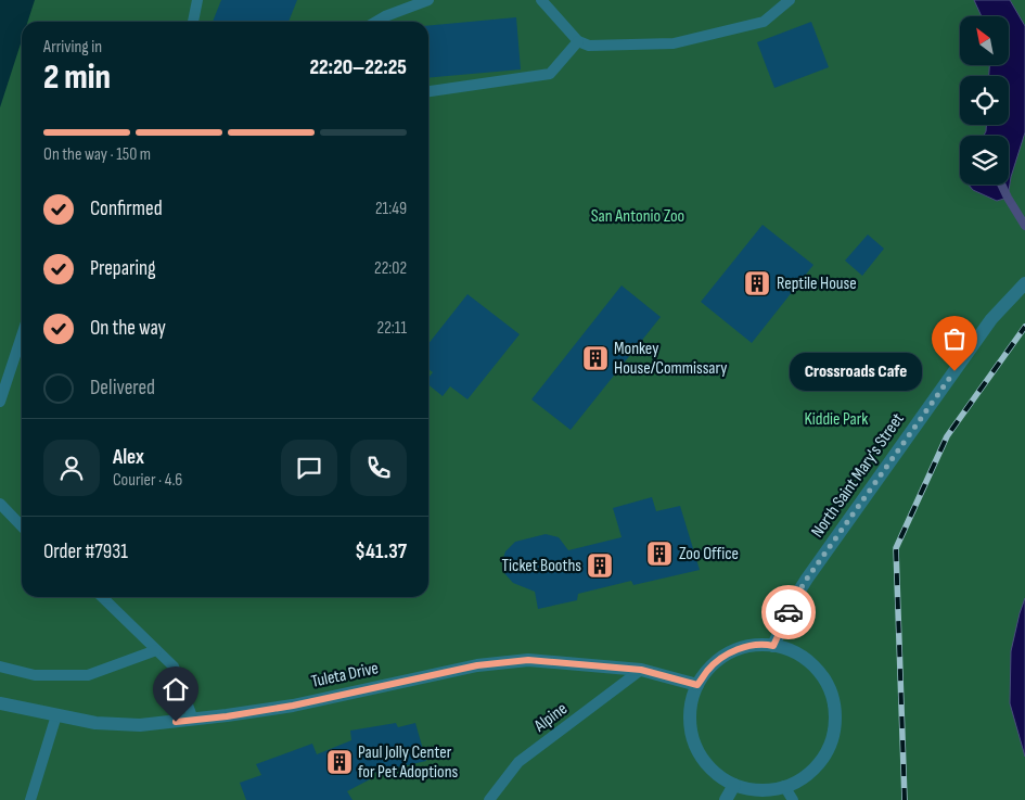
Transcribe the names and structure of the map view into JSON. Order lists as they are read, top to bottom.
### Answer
{
  "streets": {
    "street": ["North Saint Mary's Street", "Tuleta Drive"],
    "lane": ["Alpine"]
  },
  "crossings": [
    ["North Saint Mary's Street", "Tuleta Drive"],
    ["Tuleta Drive", "Alpine"]
  ],
  "parks": ["San Antonio Zoo", "Kiddie Park"],
  "places": {
    "building": [
      "Reptile House",
      "Monkey House/Commissary",
      "Zoo Office",
      "Ticket Booths",
      "Paul Jolly Center for Pet Adoptions"
    ],
    "other": ["Crossroads Cafe"]
  },
  "north": "top left",
  "page": {
    "heading": ["2 min", "Arriving in", "22:20–22:25"],
    "panel": [
      "Alex",
      "Courier · 4.6",
      "Order #7931",
      "$41.37"
    ],
    "bar": "On the way · 150 m",
    "list": [
      ["Confirmed", "21:49"],
      ["Preparing", "22:02"],
      ["On the way", "22:11"],
      "Delivered"
    ],
    "bubble": "Crossroads Cafe"
  }
}
